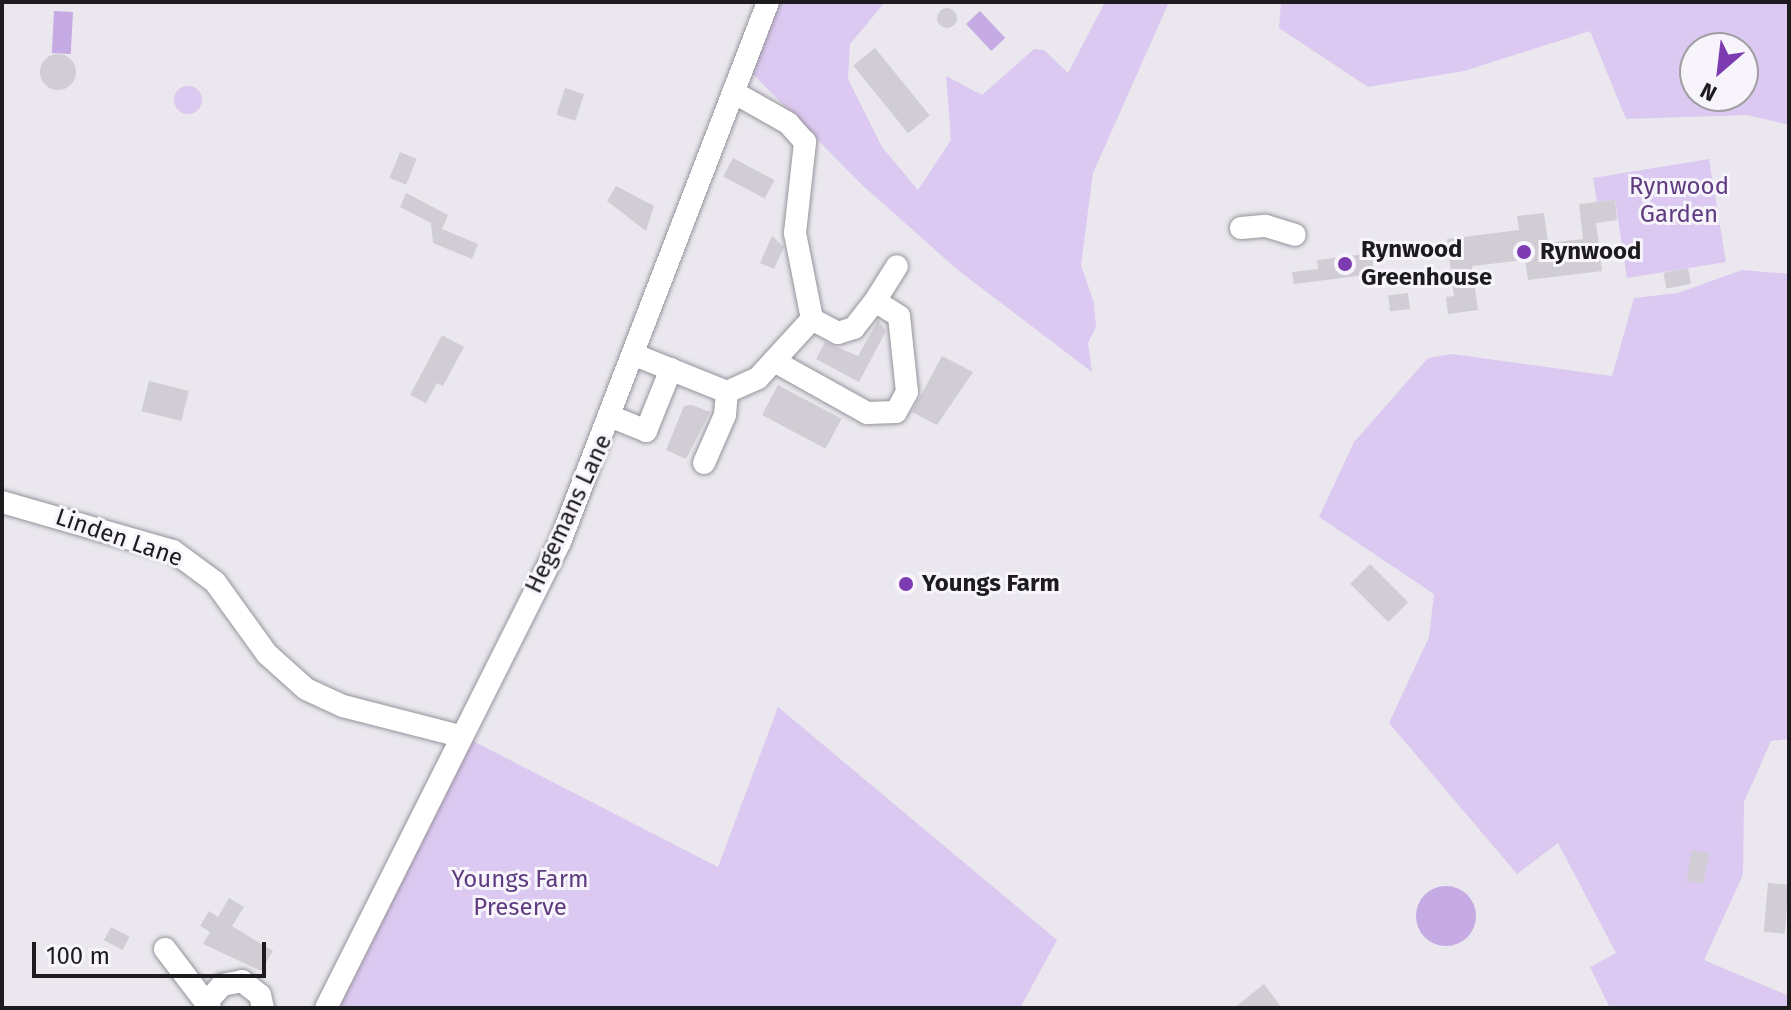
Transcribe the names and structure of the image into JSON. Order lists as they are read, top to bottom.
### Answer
{
  "streets": {
    "street": ["Hegemans Lane", "Linden Lane"]
  },
  "crossings": [
    ["Hegemans Lane", "Linden Lane"]
  ],
  "parks": ["Rynwood Garden", "Youngs Farm Preserve"],
  "places": ["Rynwood", "Rynwood Greenhouse", "Youngs Farm"],
  "scale_bar": "100 m",
  "north": "bottom left"
}
